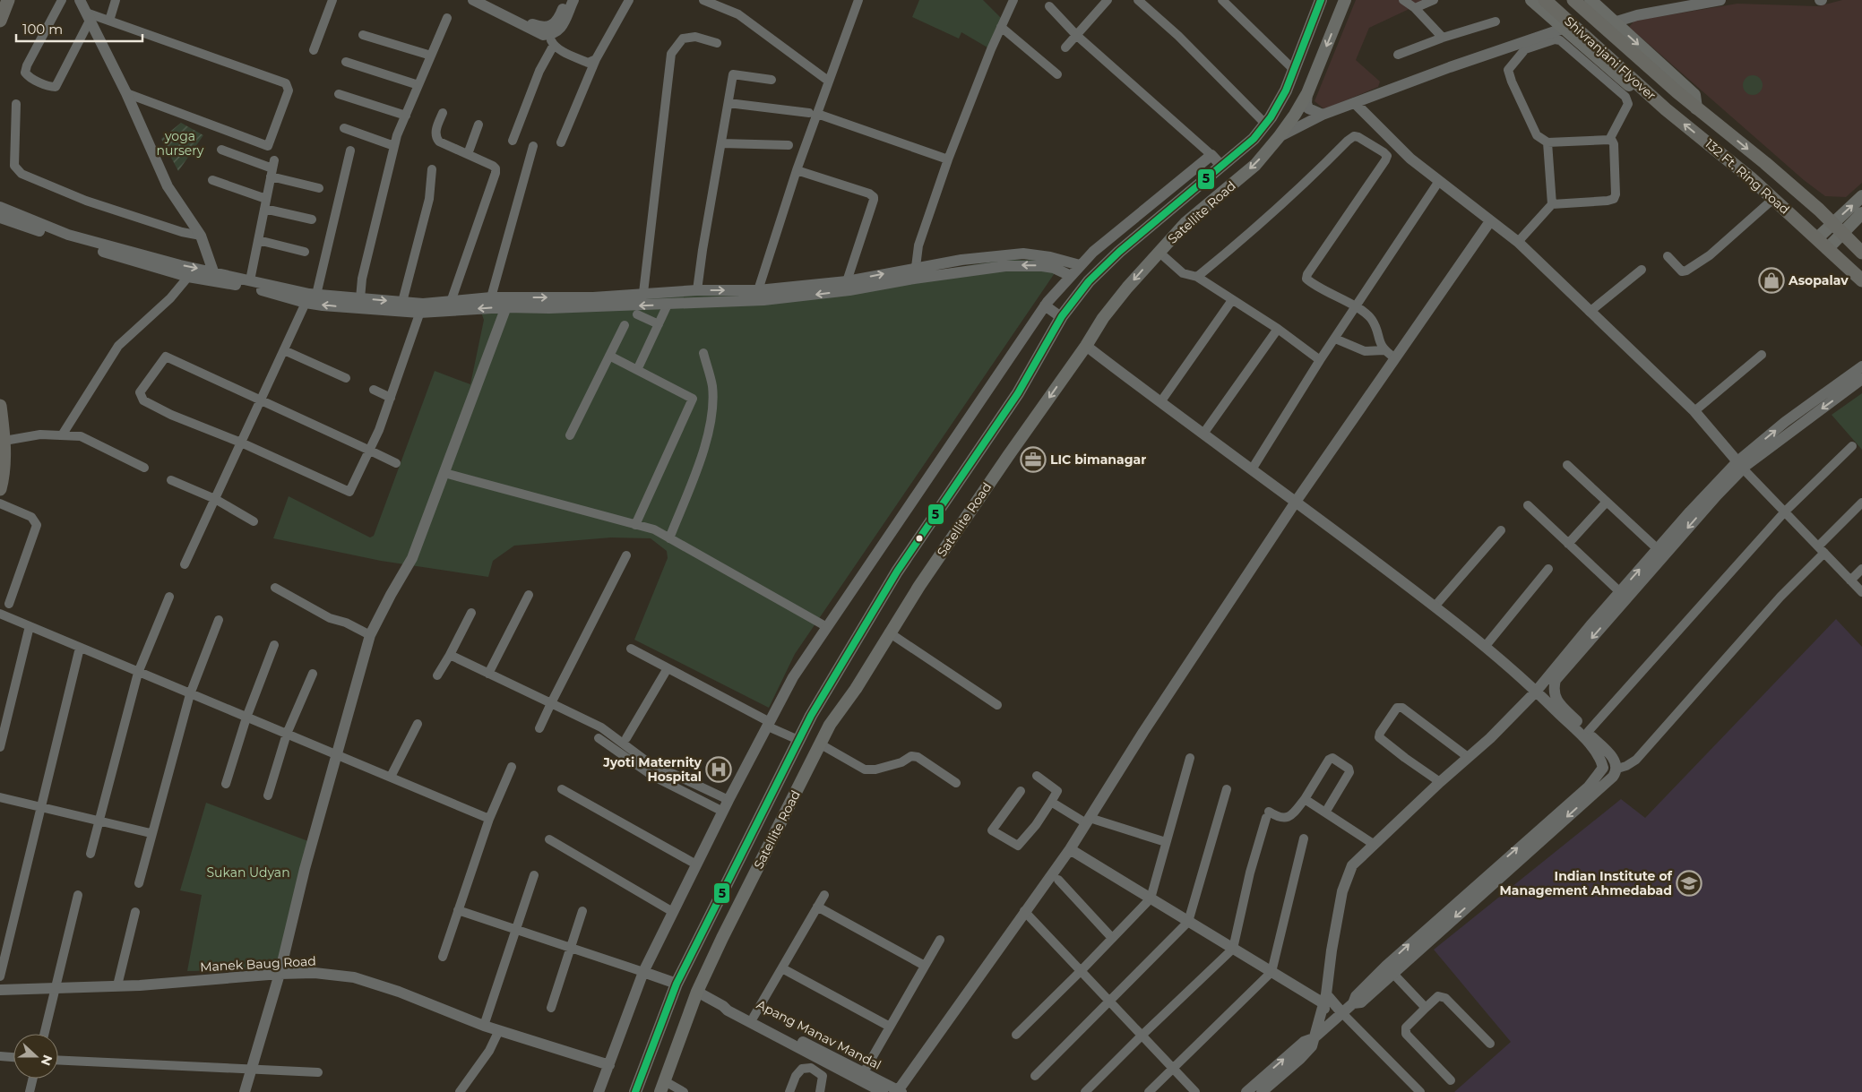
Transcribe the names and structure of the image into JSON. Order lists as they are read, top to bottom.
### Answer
{
  "streets": {
    "main road": ["Shivranjani Flyover", "132 Ft. Ring Road", "Satellite Road"],
    "street": ["Manek Baug Road", "Apang Manav Mandal"]
  },
  "crossings": [
    ["Shivranjani Flyover", "132 Ft. Ring Road"]
  ],
  "parks": ["yoga nursery", "Sukan Udyan"],
  "places": {
    "shop": ["Asopalav"],
    "office": ["LIC bimanagar"],
    "hospital": ["Jyoti Maternity Hospital"],
    "school or university": ["Indian Institute of Management Ahmedabad"]
  },
  "lines": ["transit line 5"],
  "scale_bar": "100 m",
  "north": "right"
}
